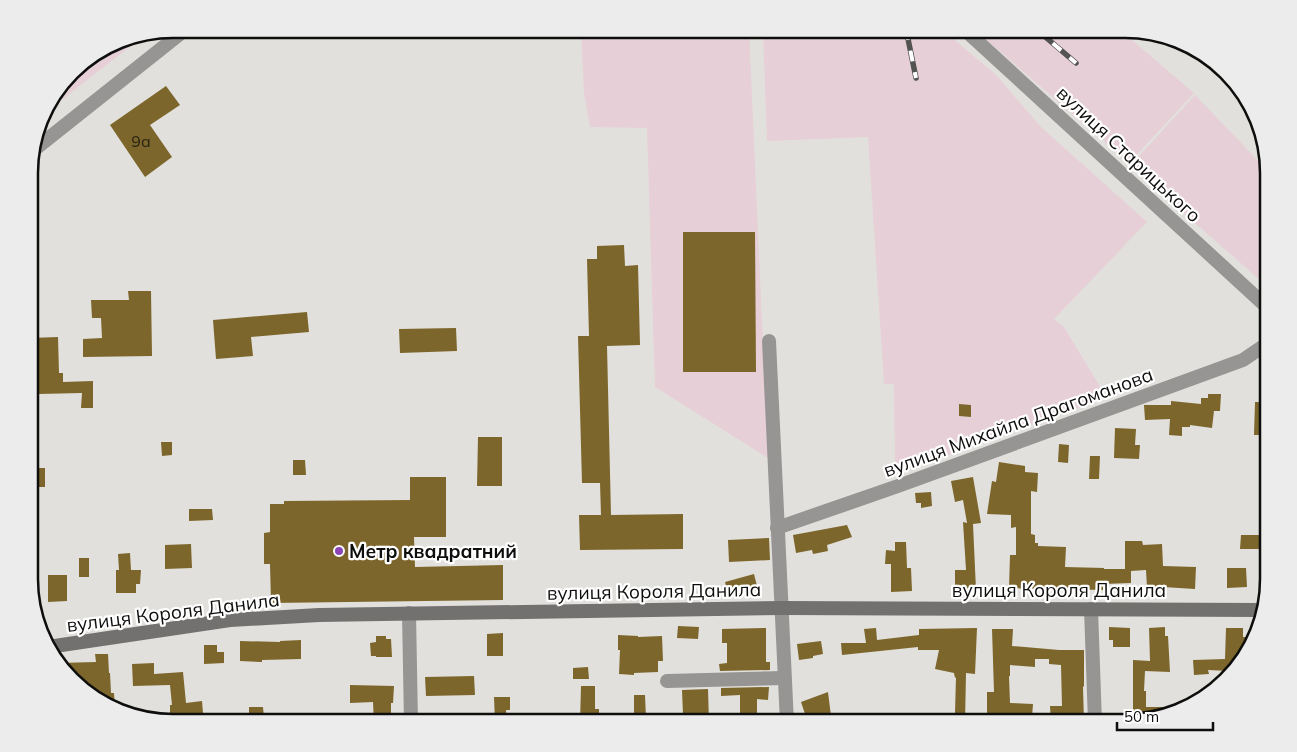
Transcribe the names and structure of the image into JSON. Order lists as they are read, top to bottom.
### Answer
{
  "streets": {
    "main road": ["вулиця Короля Данила"],
    "street": ["вулиця Старицького", "вулиця Михайла Драгоманова"]
  },
  "places": ["Метр квадратний"],
  "house_numbers": ["9а"],
  "scale_bar": "50 m"
}
